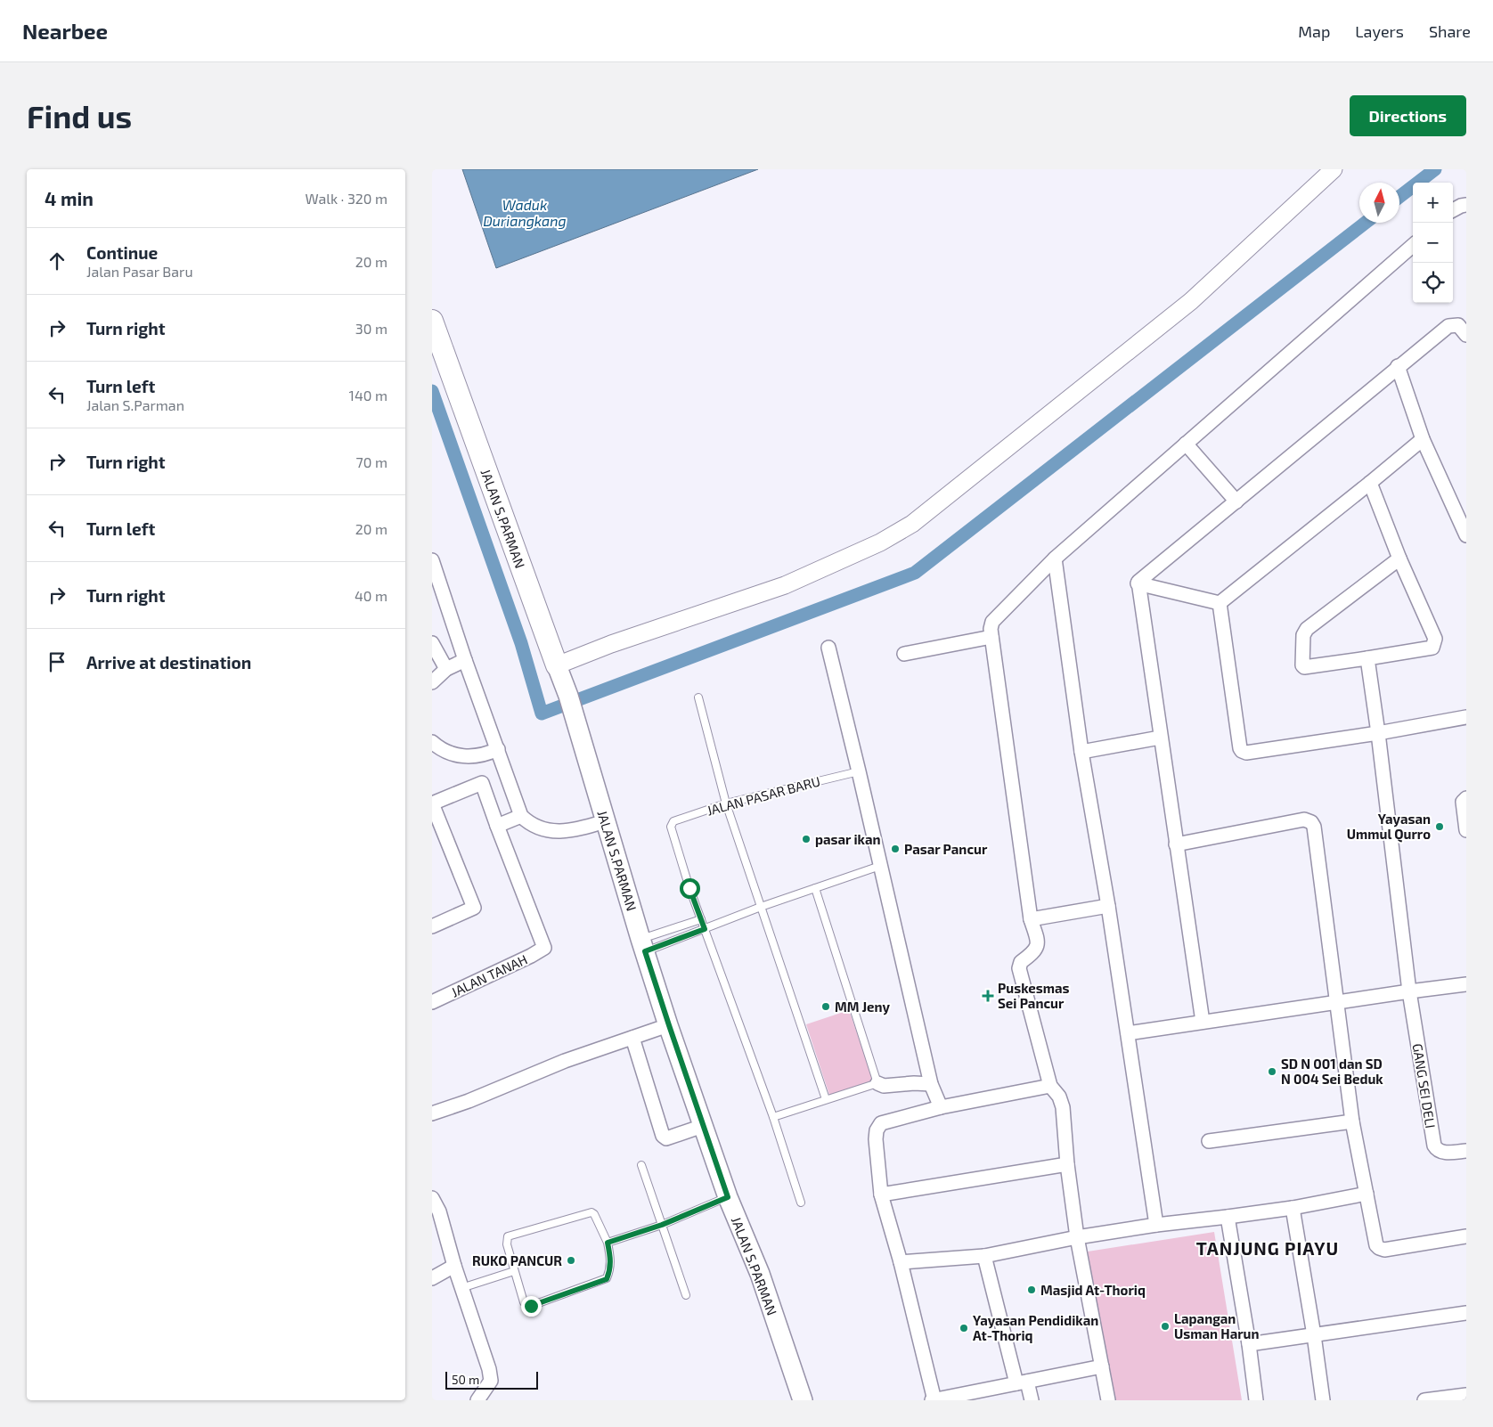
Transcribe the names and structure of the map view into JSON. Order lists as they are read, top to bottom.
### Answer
{
  "streets": {
    "main road": ["JALAN S.PARMAN"],
    "street": ["JALAN TANAH", "GANG SEI DELI"],
    "lane": ["JALAN PASAR BARU"]
  },
  "districts": ["TANJUNG PIAYU"],
  "water": ["Waduk Duriangkang"],
  "places": {
    "other": [
      "Yayasan Ummul Qurro",
      "pasar ikan",
      "Pasar Pancur",
      "MM Jeny",
      "SD N 001 dan SD N 004 Sei Beduk",
      "RUKO PANCUR",
      "Masjid At-Thoriq",
      "Lapangan Usman Harun",
      "Yayasan Pendidikan At-Thoriq"
    ],
    "health": ["Puskesmas Sei Pancur"]
  },
  "scale_bar": "50 m",
  "north": "top",
  "page": {
    "header": "Nearbee",
    "nav": ["Map", "Layers", "Share"],
    "buttons": "Directions",
    "title": "Find us",
    "heading": ["4 min", "Walk · 320 m"],
    "map_buttons": ["+", "−"],
    "list": [
      ["Continue", "Jalan Pasar Baru", "20 m"],
      ["Turn right", "30 m"],
      ["Turn left", "Jalan S.Parman", "140 m"],
      ["Turn right", "70 m"],
      ["Turn left", "20 m"],
      ["Turn right", "40 m"],
      "Arrive at destination"
    ],
    "scale": "50 m"
  }
}
